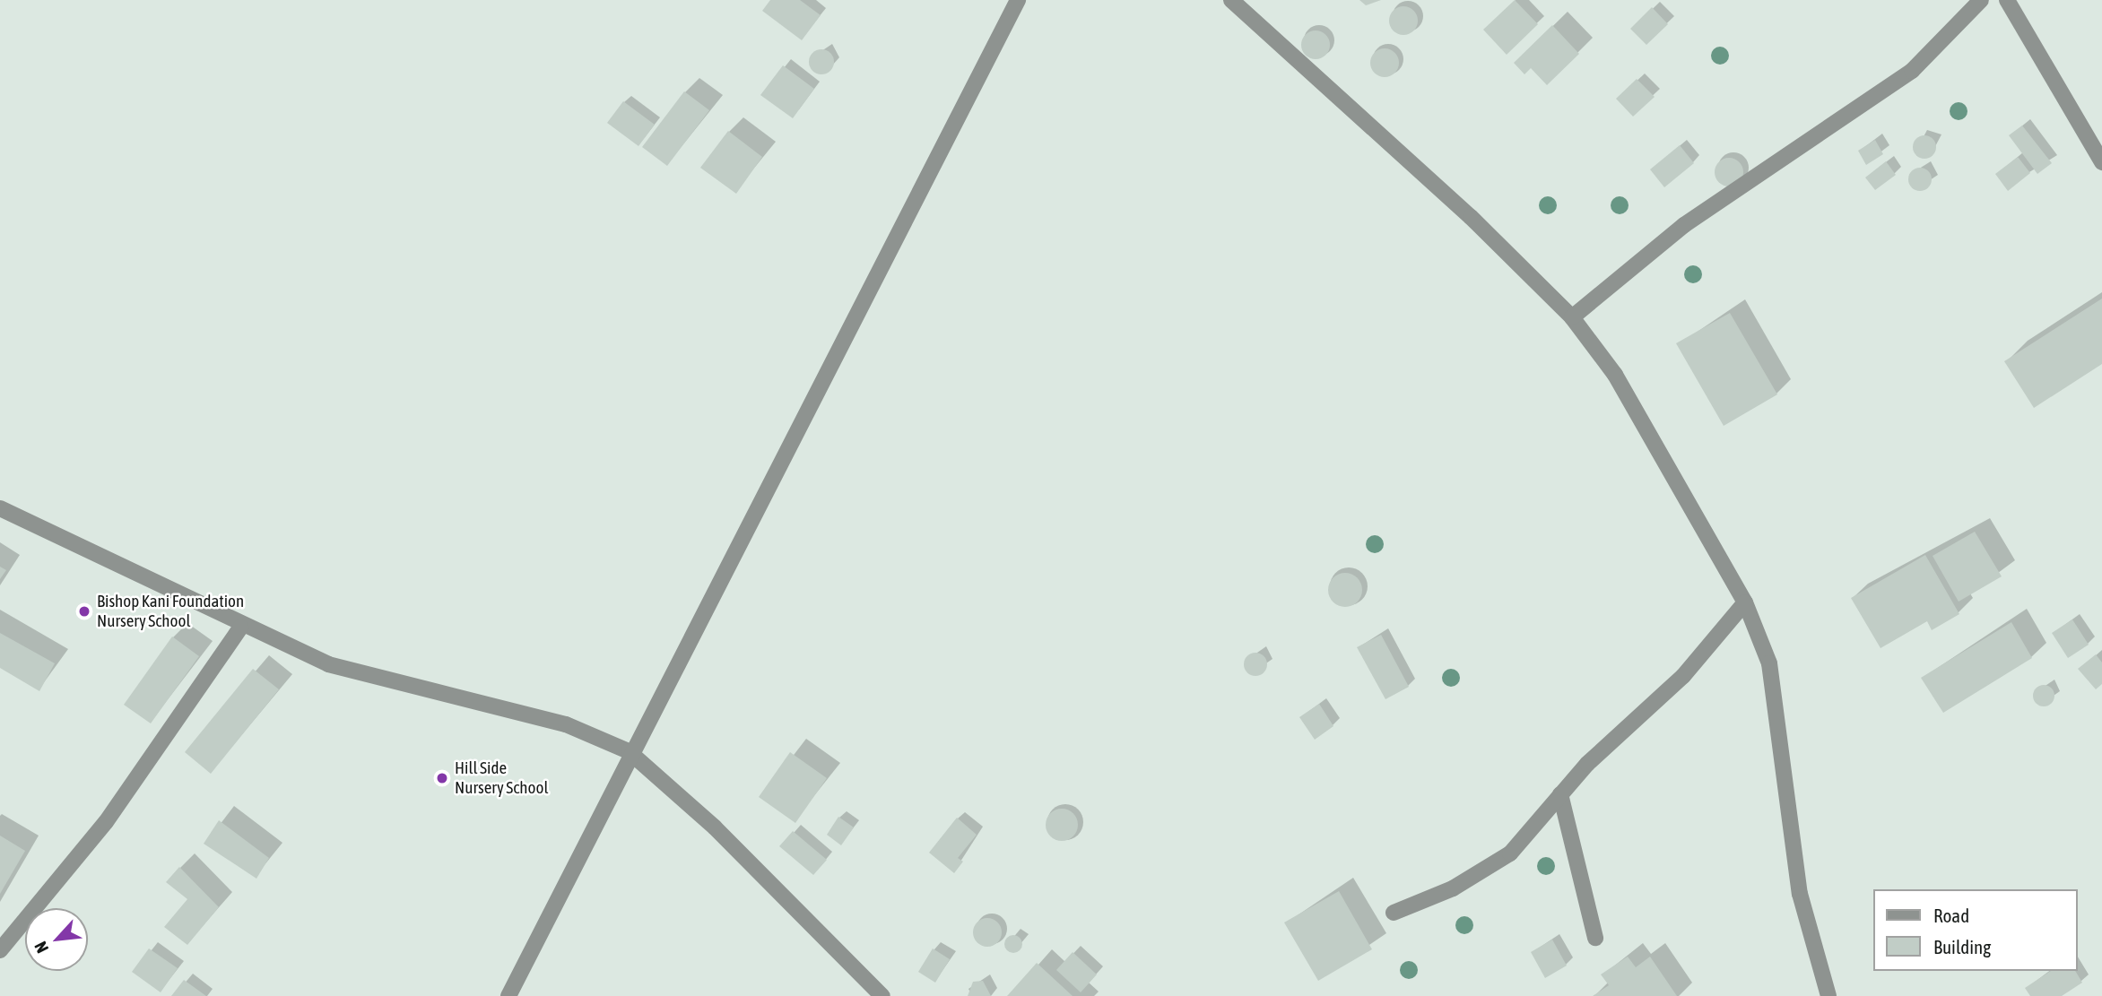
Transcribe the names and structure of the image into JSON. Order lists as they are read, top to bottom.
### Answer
{
  "places": ["Bishop Kani Foundation Nursery School", "Hill Side Nursery School"],
  "legend": ["Road", "Building"],
  "north": "bottom left"
}
